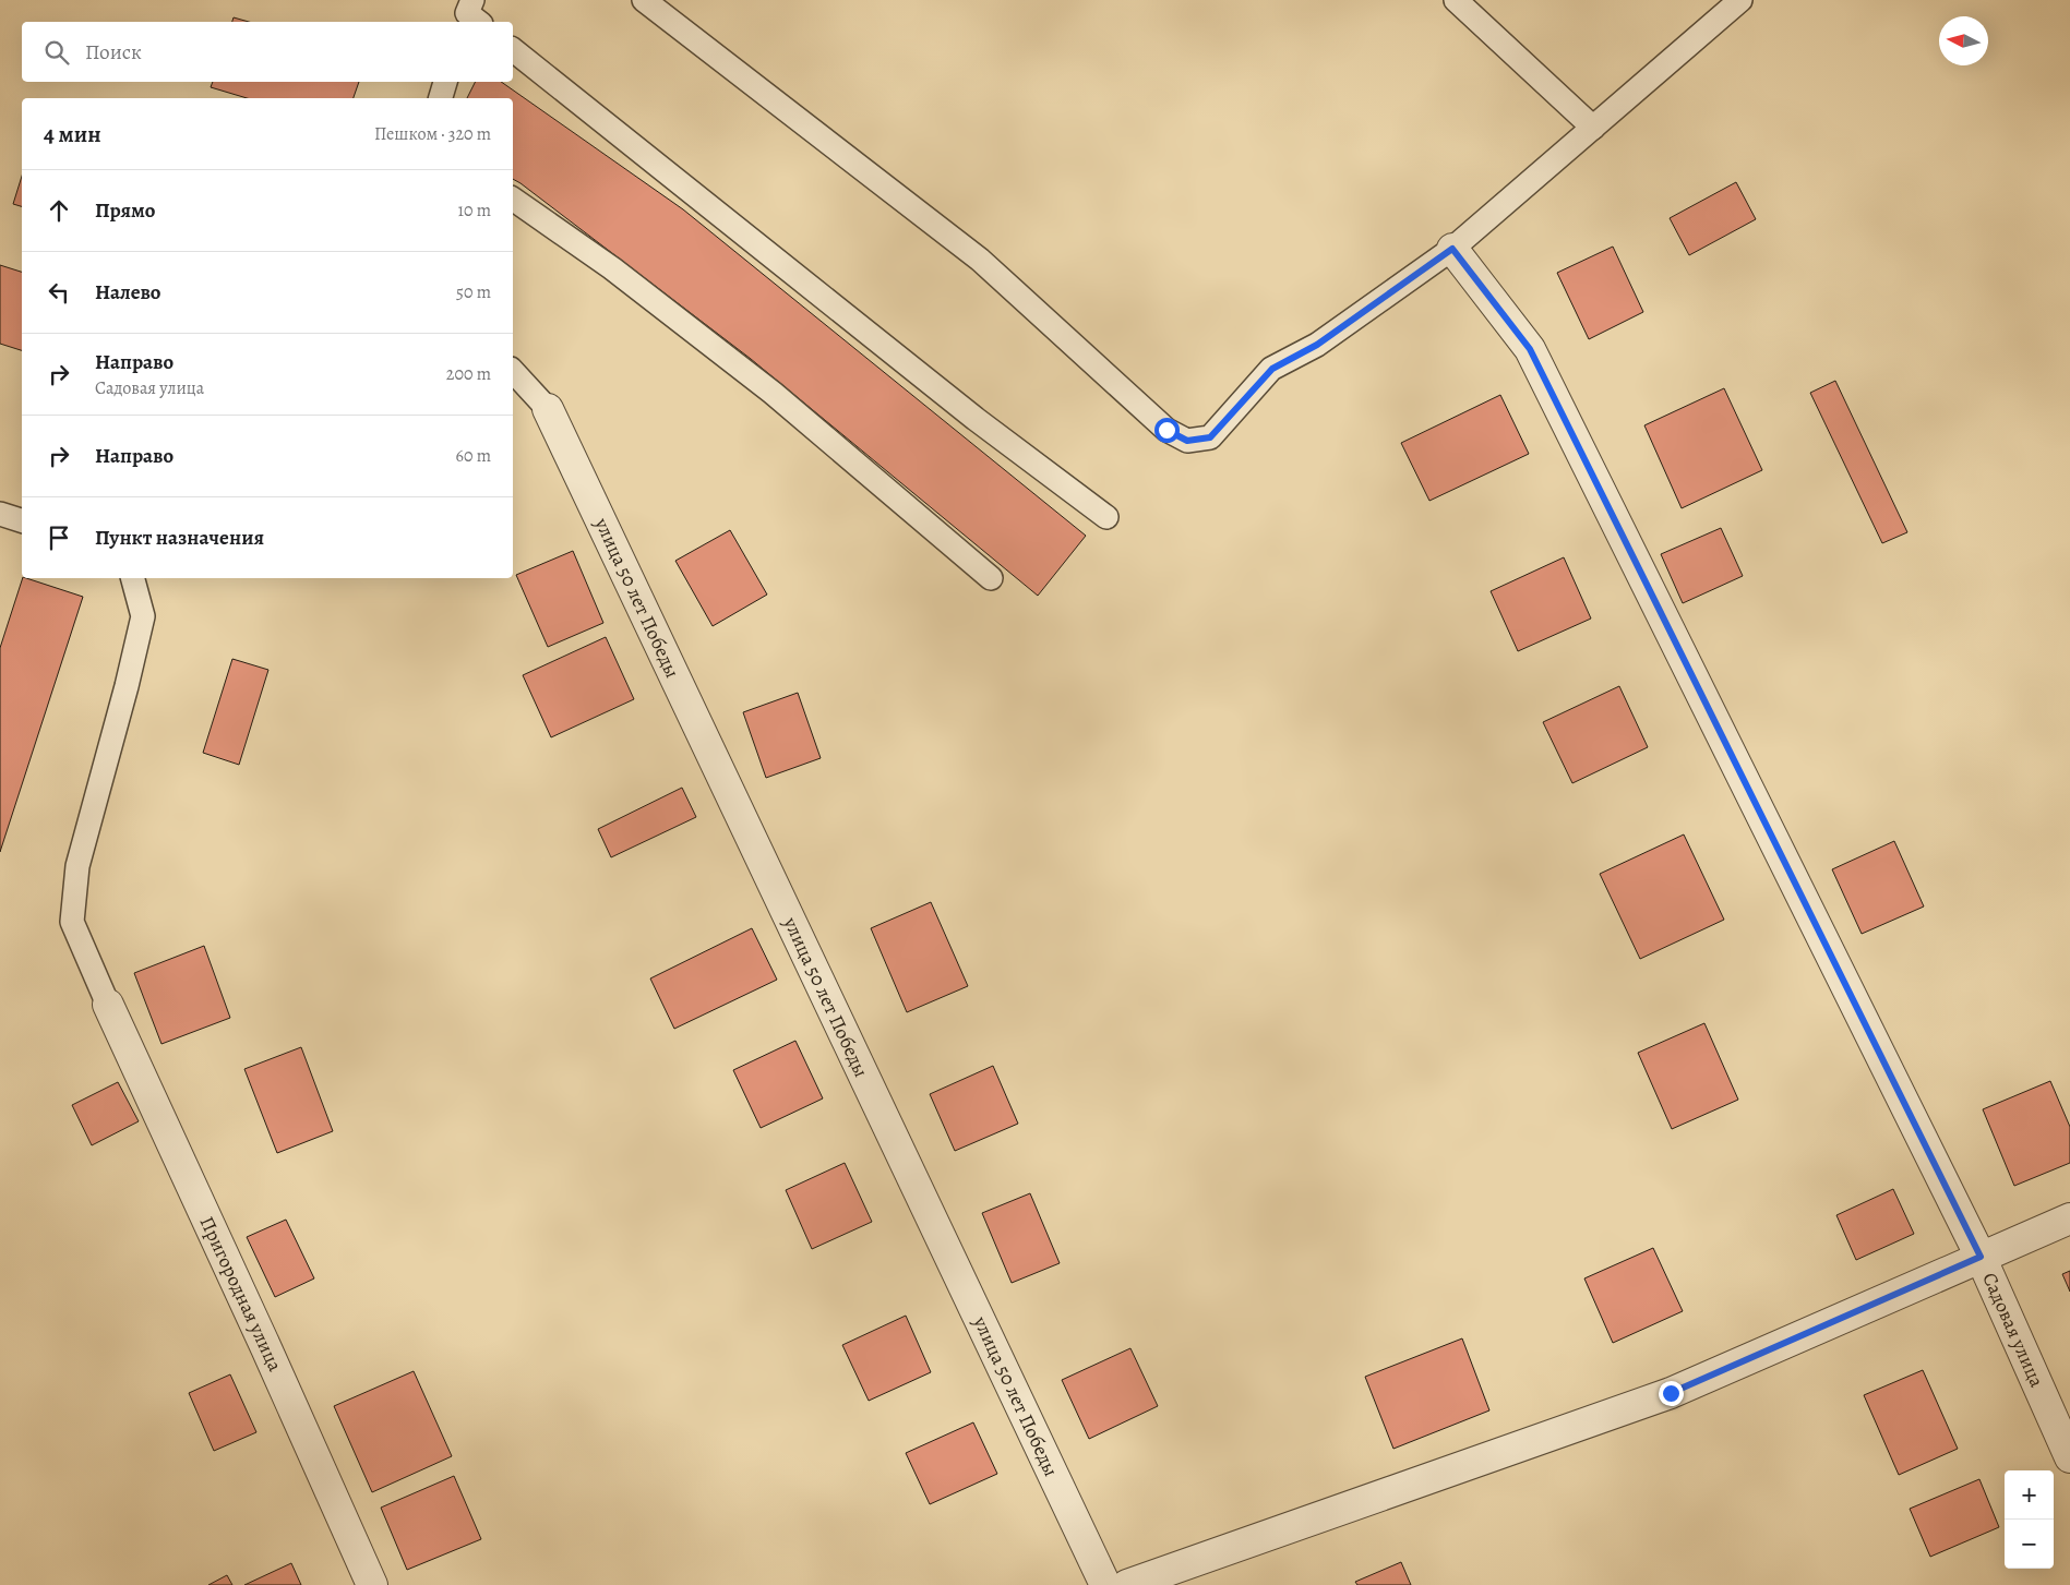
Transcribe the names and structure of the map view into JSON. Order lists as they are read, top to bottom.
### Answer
{
  "streets": {
    "street": ["улица 50 лет Победы", "Пригородная улица", "Садовая улица"]
  },
  "north": "left",
  "page": {
    "search": "Поиск",
    "heading": ["4 мин", "Пешком · 320 m"],
    "list": [
      ["Прямо", "10 m"],
      ["Налево", "50 m"],
      ["Направо", "Садовая улица", "200 m"],
      ["Направо", "60 m"],
      "Пункт назначения"
    ],
    "map_buttons": ["+", "−"]
  }
}
